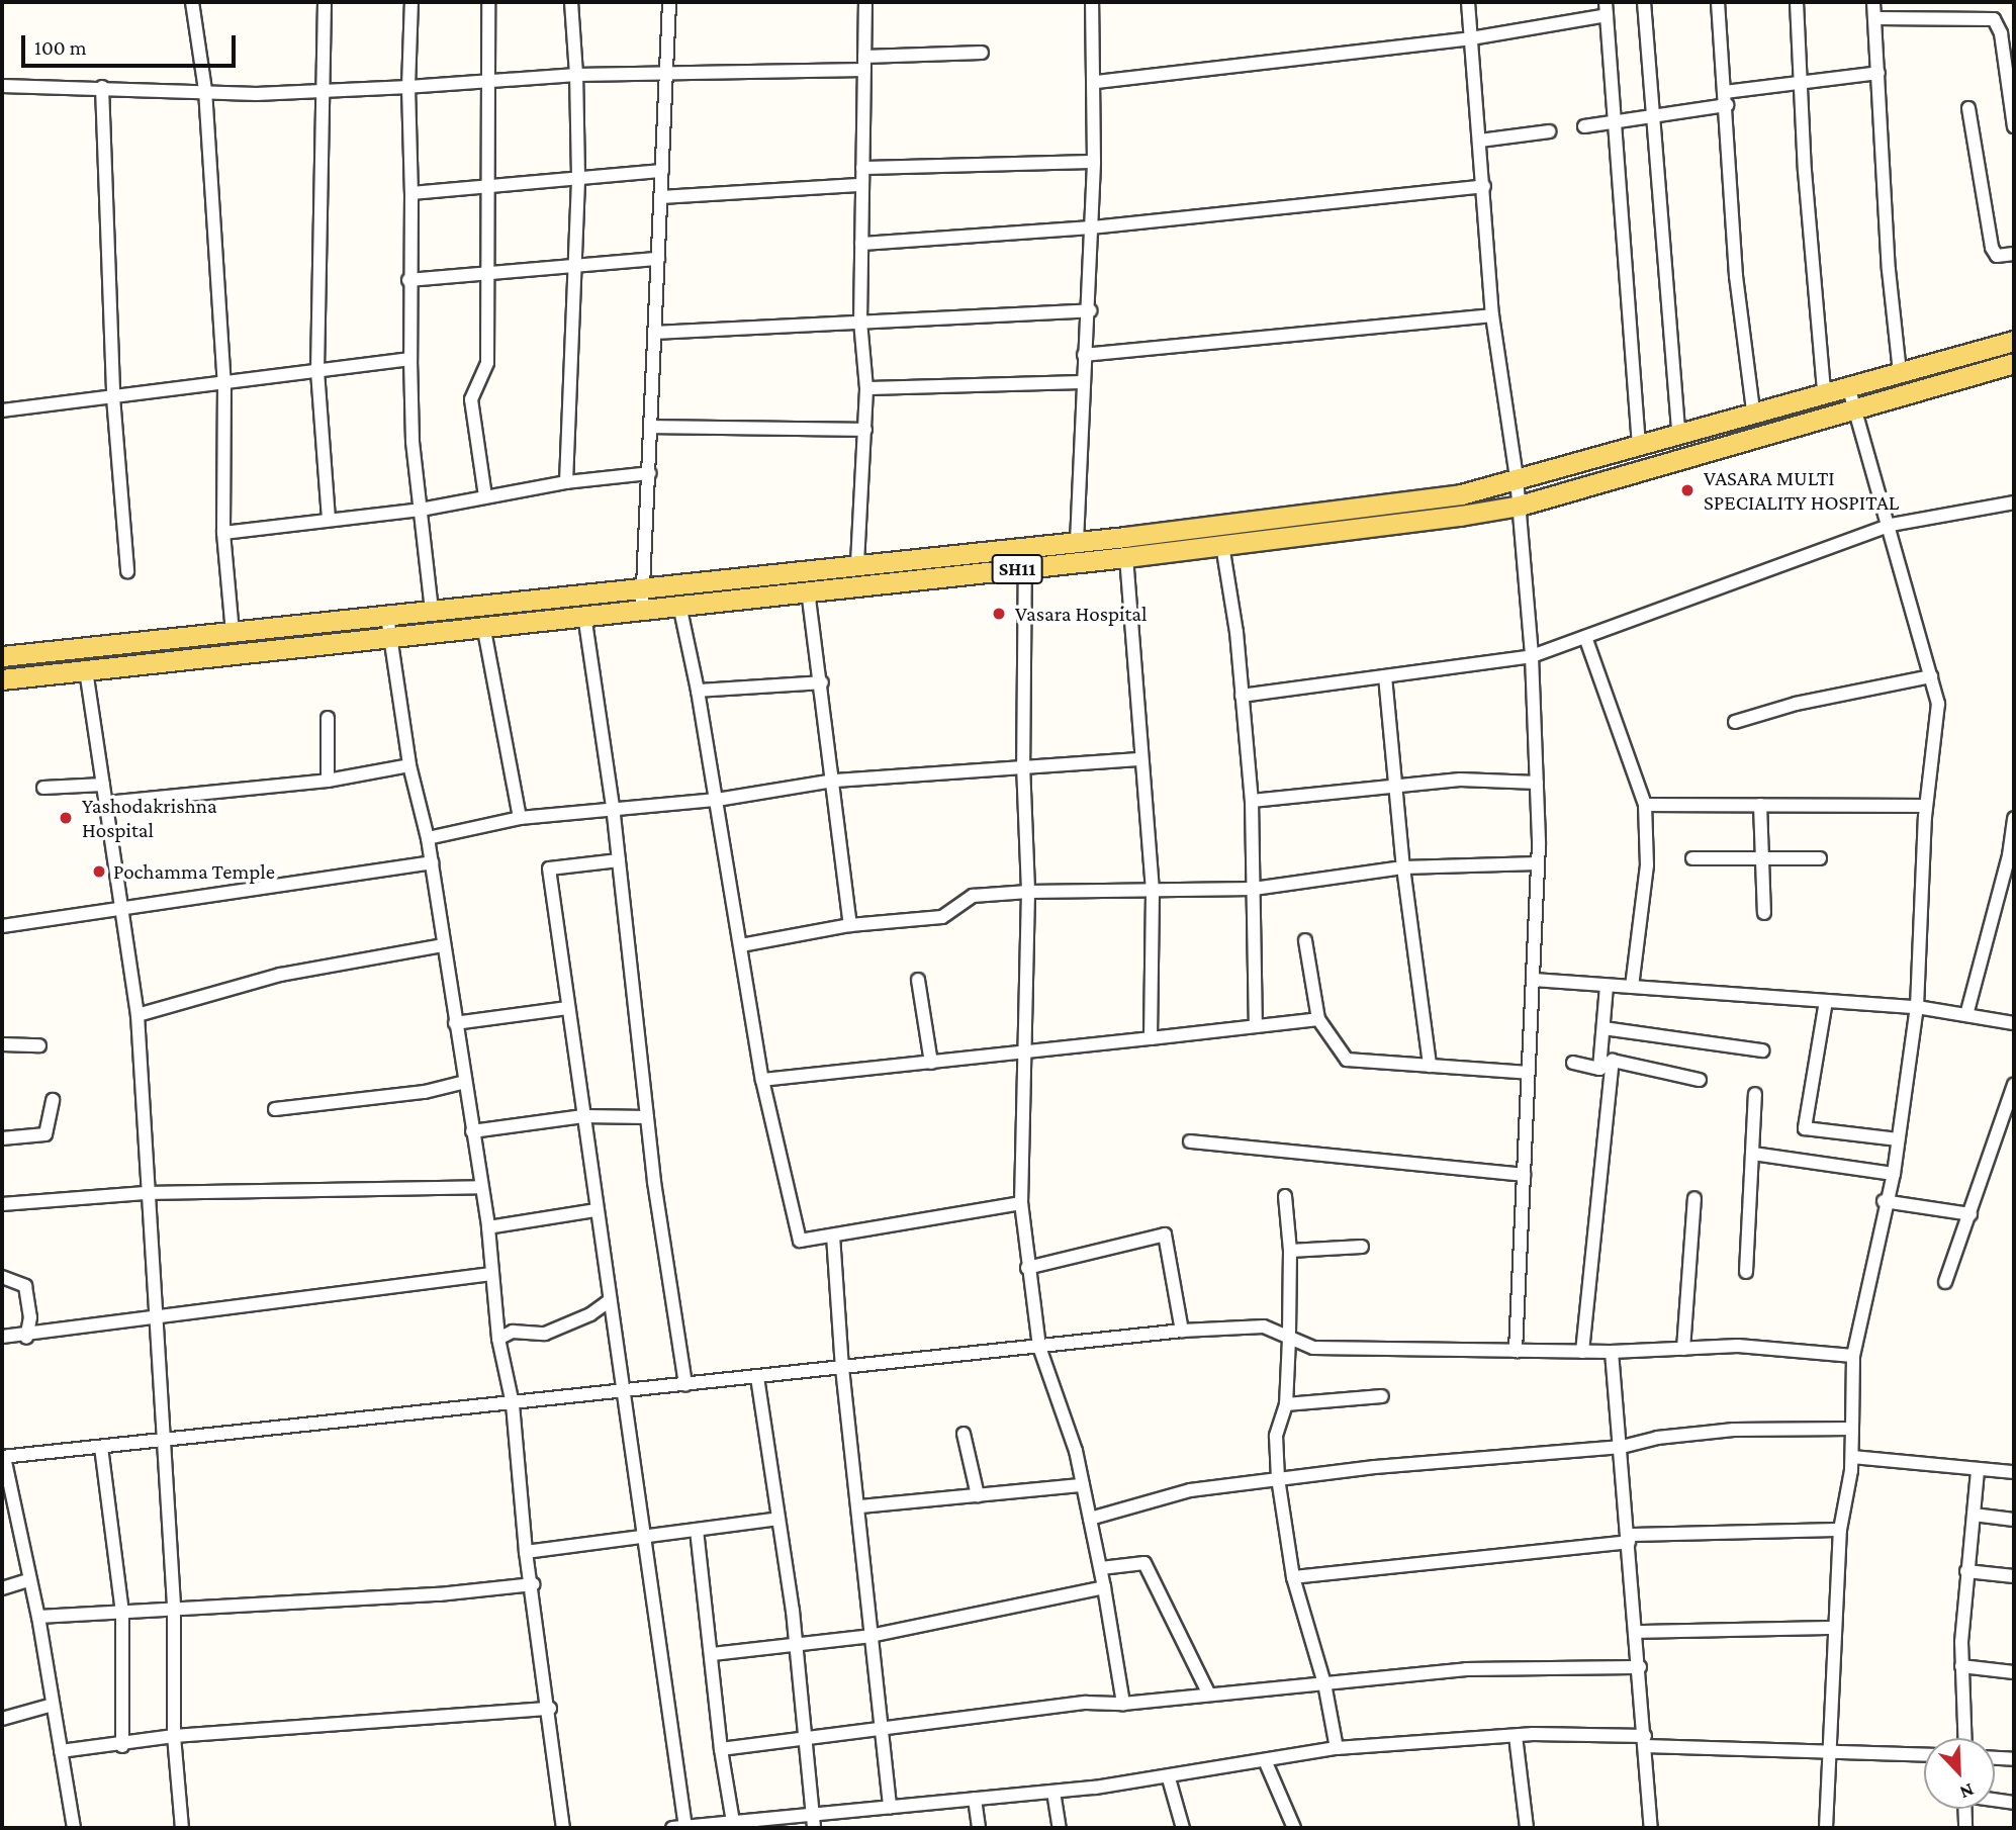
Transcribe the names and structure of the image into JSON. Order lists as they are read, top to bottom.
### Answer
{
  "streets": {
    "main road": ["SH11"]
  },
  "places": [
    "VASARA MULTI SPECIALITY HOSPITAL",
    "Vasara Hospital",
    "Yashodakrishna Hospital",
    "Pochamma Temple"
  ],
  "scale_bar": "100 m",
  "north": "bottom right"
}
